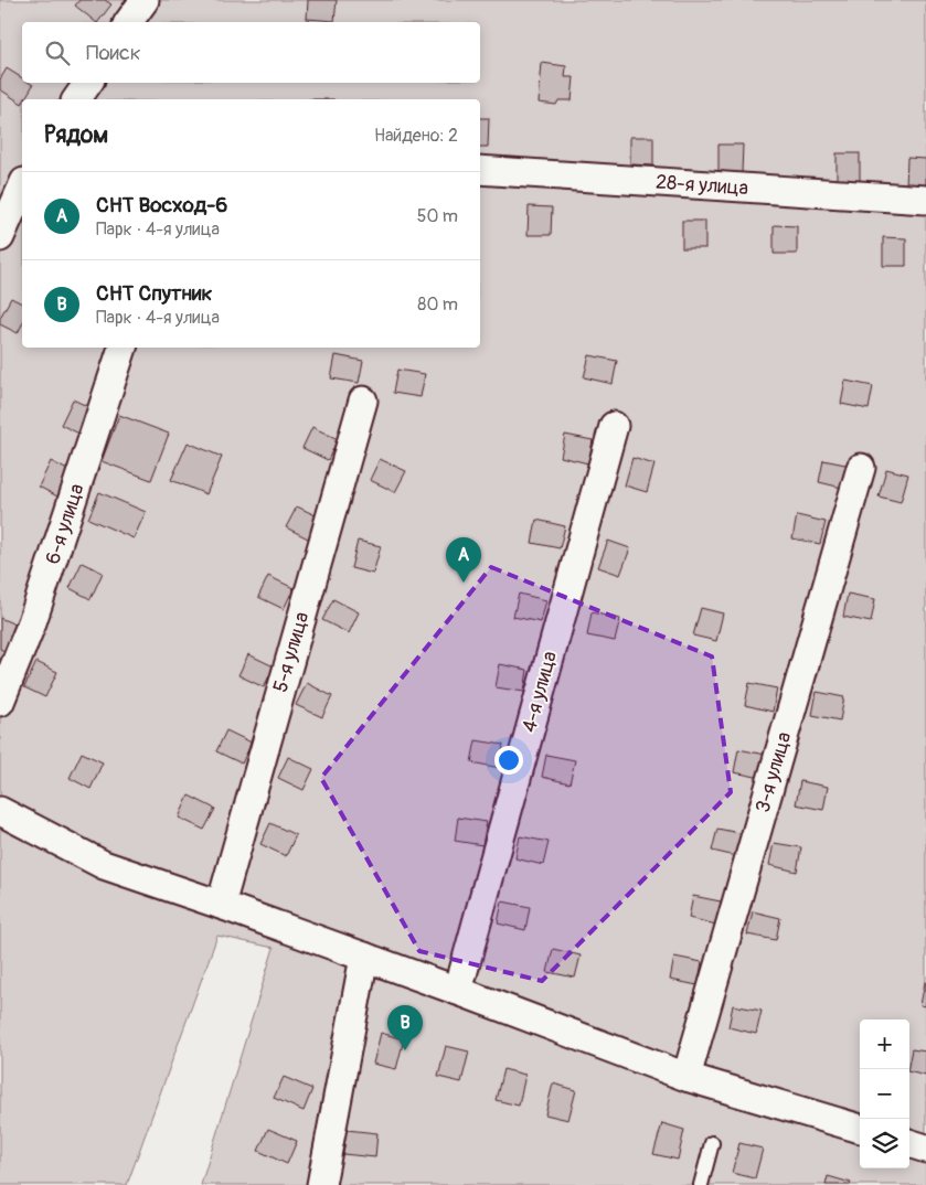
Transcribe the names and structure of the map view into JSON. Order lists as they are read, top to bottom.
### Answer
{
  "streets": {
    "street": [
      "28-я улица",
      "6-я улица",
      "5-я улица",
      "4-я улица",
      "3-я улица"
    ]
  },
  "page": {
    "search": "Поиск",
    "heading": ["Рядом", "Найдено: 2"],
    "list": [
      {
        "mark": "A",
        "name": "СНТ Восход-6",
        "note": "Парк · 4-я улица",
        "value": "50 m"
      },
      {
        "mark": "B",
        "name": "СНТ Спутник",
        "note": "Парк · 4-я улица",
        "value": "80 m"
      }
    ],
    "pins": ["A", "B"],
    "map_buttons": ["+", "−"]
  }
}
